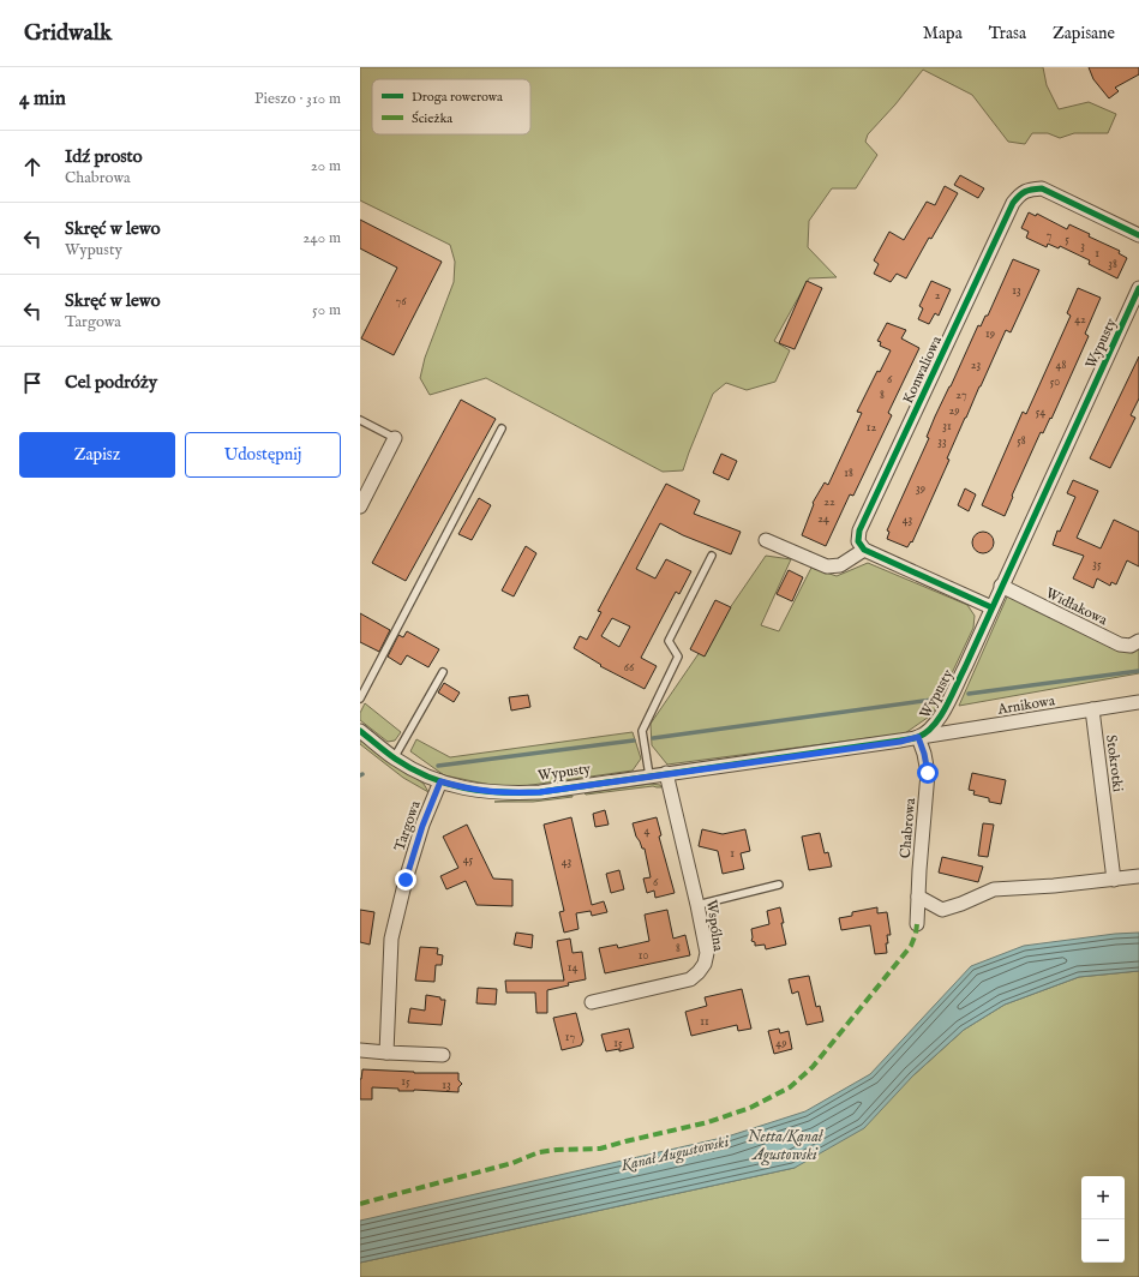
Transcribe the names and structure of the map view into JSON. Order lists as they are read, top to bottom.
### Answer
{
  "streets": {
    "street": [
      "Wypusty",
      "Konwaliowa",
      "Widłakowa",
      "Arnikowa",
      "Stokrotki",
      "Targowa",
      "Chabrowa",
      "Wspólna"
    ]
  },
  "crossings": [
    ["Wypusty", "Widłakowa"],
    ["Wypusty", "Arnikowa"],
    ["Wypusty", "Targowa"],
    ["Wypusty", "Chabrowa"],
    ["Wypusty", "Wspólna"],
    ["Arnikowa", "Stokrotki"],
    ["Arnikowa", "Chabrowa"]
  ],
  "water": ["Netta/Kanał Agustowski", "Kanał Augustowski"],
  "house_numbers": [
    "7",
    "5",
    "3",
    "1",
    "38",
    "13",
    "2",
    "76",
    "42",
    "19",
    "23",
    "48",
    "6",
    "50",
    "8",
    "27",
    "29",
    "54",
    "31",
    "12",
    "58",
    "33",
    "18",
    "39",
    "22",
    "24",
    "43",
    "35",
    "66",
    "4",
    "1",
    "45",
    "43",
    "6",
    "8",
    "10",
    "14",
    "11",
    "17",
    "15",
    "49",
    "15",
    "13"
  ],
  "legend": ["Droga rowerowa", "Ścieżka"],
  "page": {
    "header": "Gridwalk",
    "nav": ["Mapa", "Trasa", "Zapisane"],
    "heading": ["4 min", "Pieszo · 310 m"],
    "list": [
      ["Idź prosto", "Chabrowa", "20 m"],
      ["Skręć w lewo", "Wypusty", "240 m"],
      ["Skręć w lewo", "Targowa", "50 m"],
      "Cel podróży"
    ],
    "buttons": ["Zapisz", "Udostępnij"],
    "map_buttons": ["+", "−"]
  }
}
